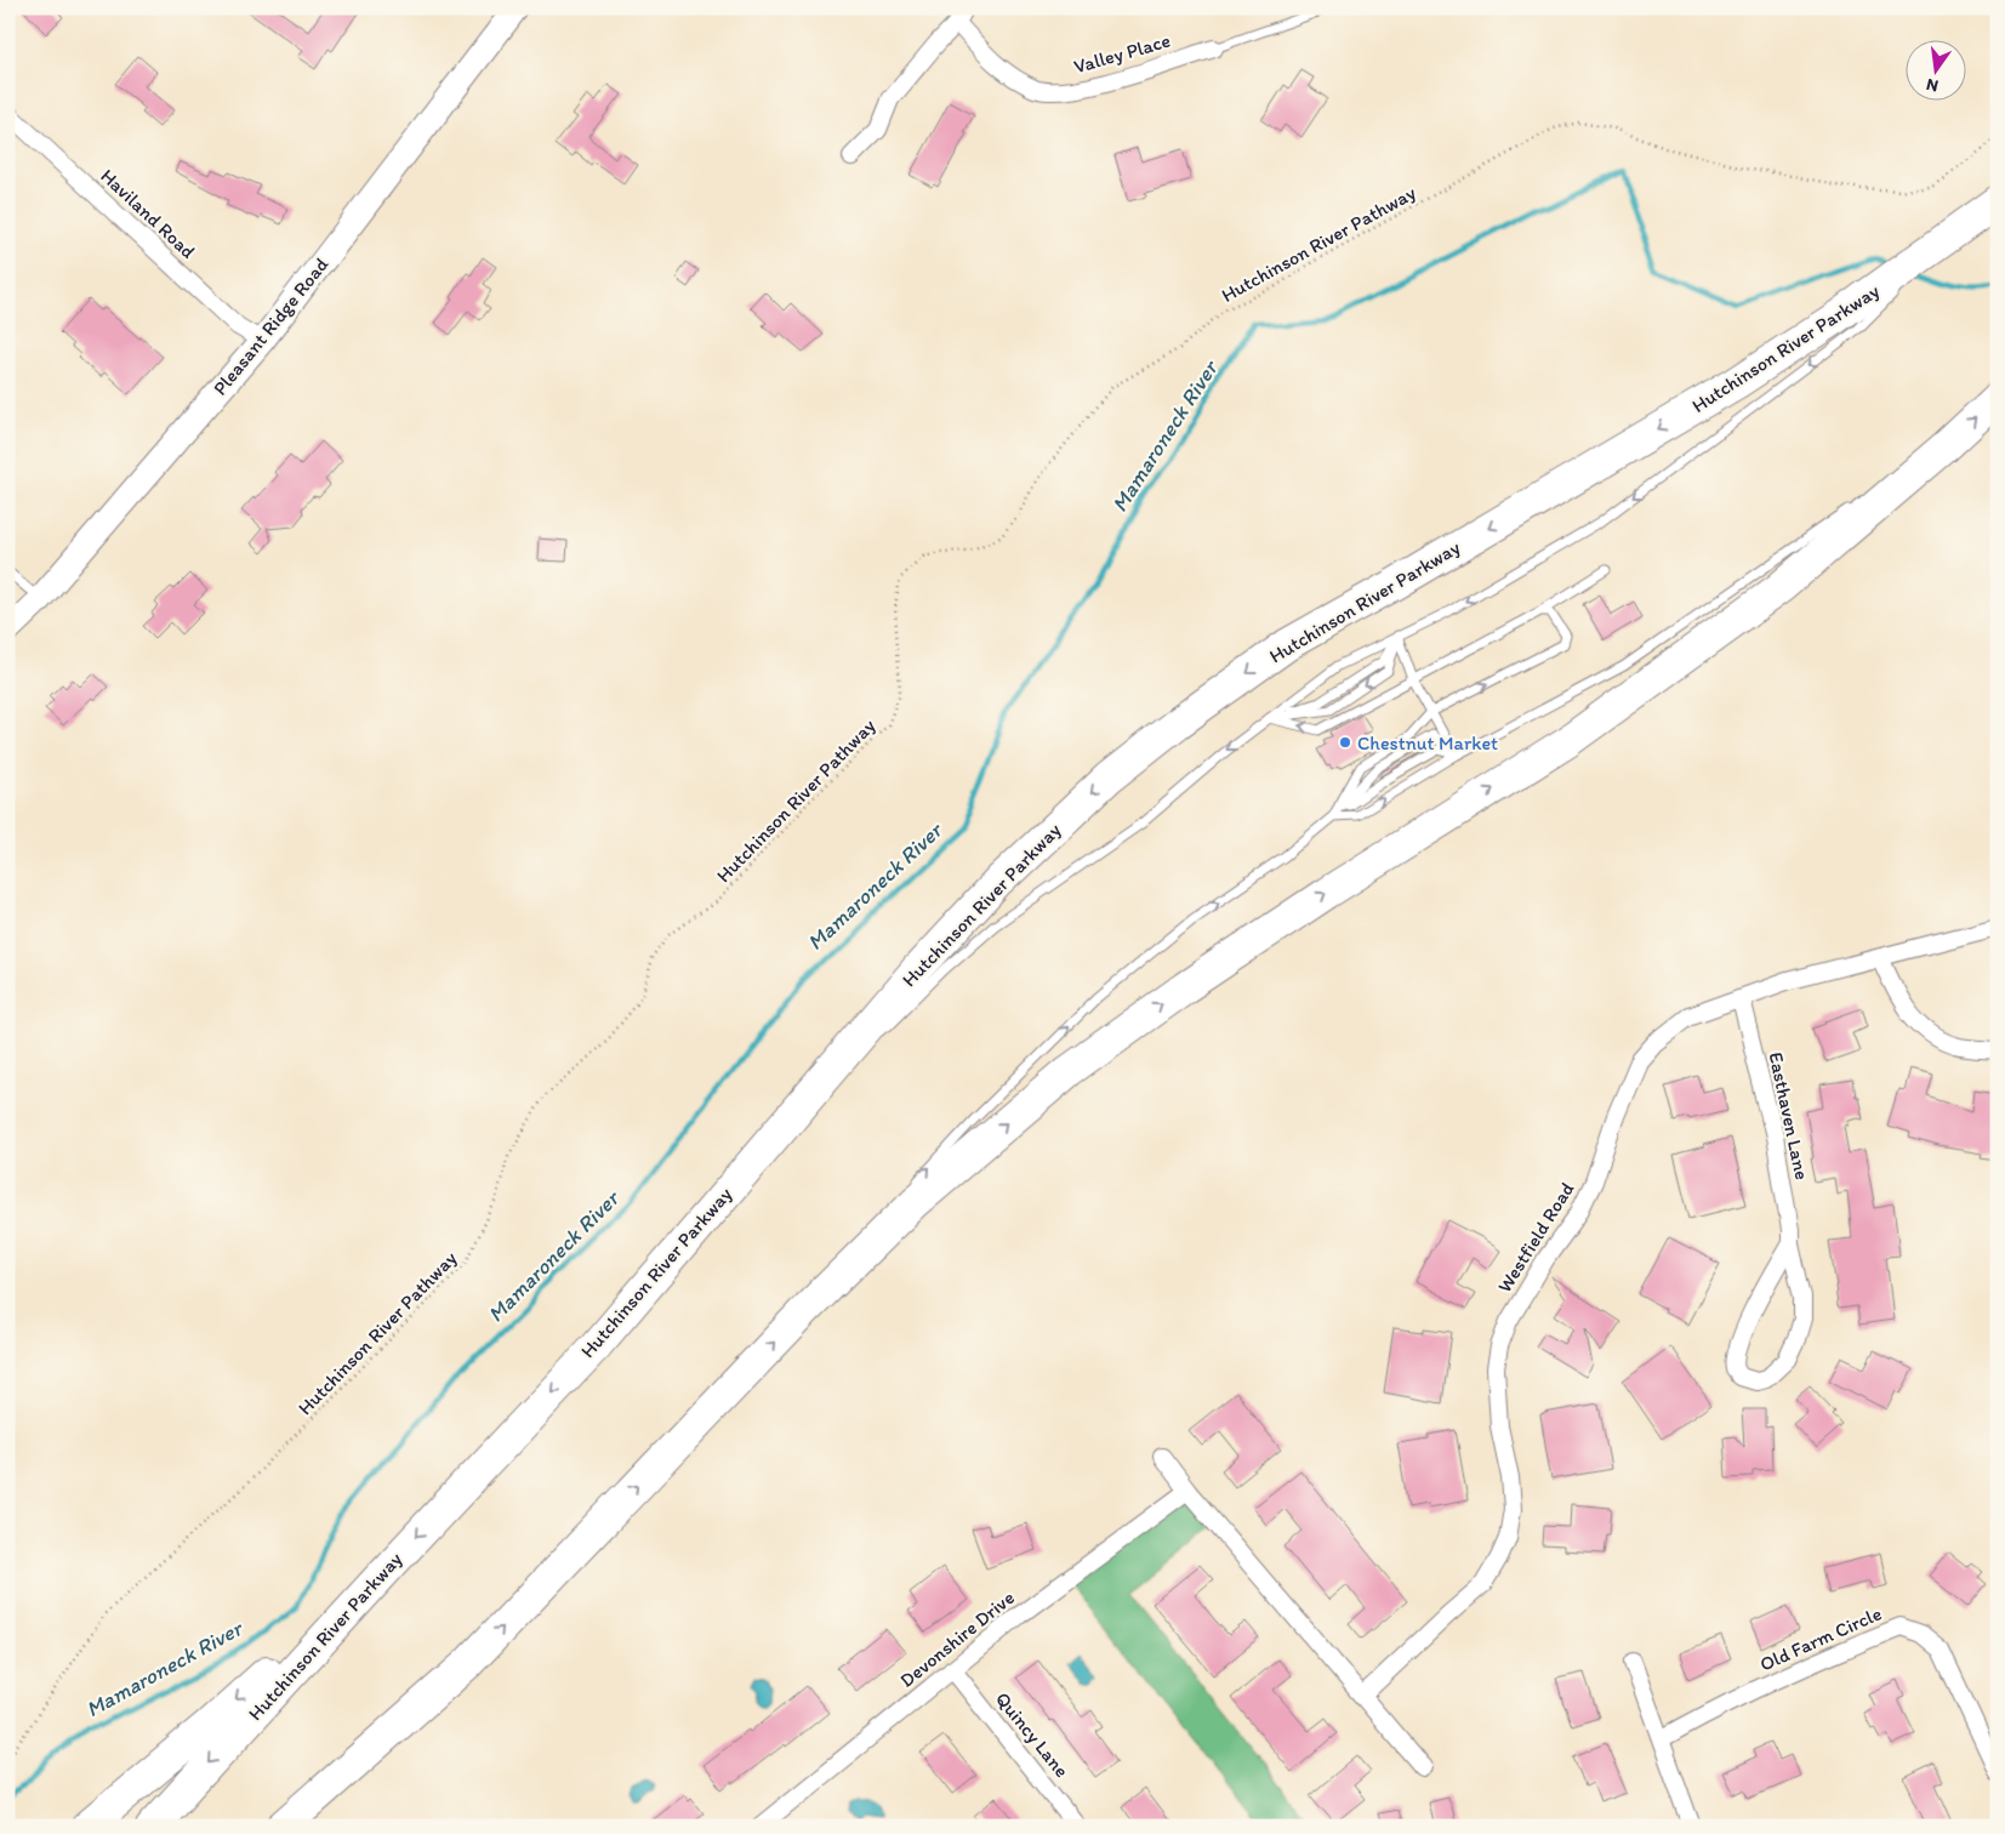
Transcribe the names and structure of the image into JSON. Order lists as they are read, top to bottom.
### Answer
{
  "streets": {
    "highway": ["Hutchinson River Parkway"],
    "street": [
      "Valley Place",
      "Haviland Road",
      "Pleasant Ridge Road",
      "Easthaven Lane",
      "Westfield Road",
      "Devonshire Drive",
      "Old Farm Circle",
      "Quincy Lane"
    ],
    "path": ["Hutchinson River Pathway"]
  },
  "crossings": [
    ["Haviland Road", "Pleasant Ridge Road"],
    ["Easthaven Lane", "Westfield Road"],
    ["Devonshire Drive", "Quincy Lane"]
  ],
  "water": ["Mamaroneck River"],
  "places": ["Chestnut Market"],
  "north": "bottom"
}
